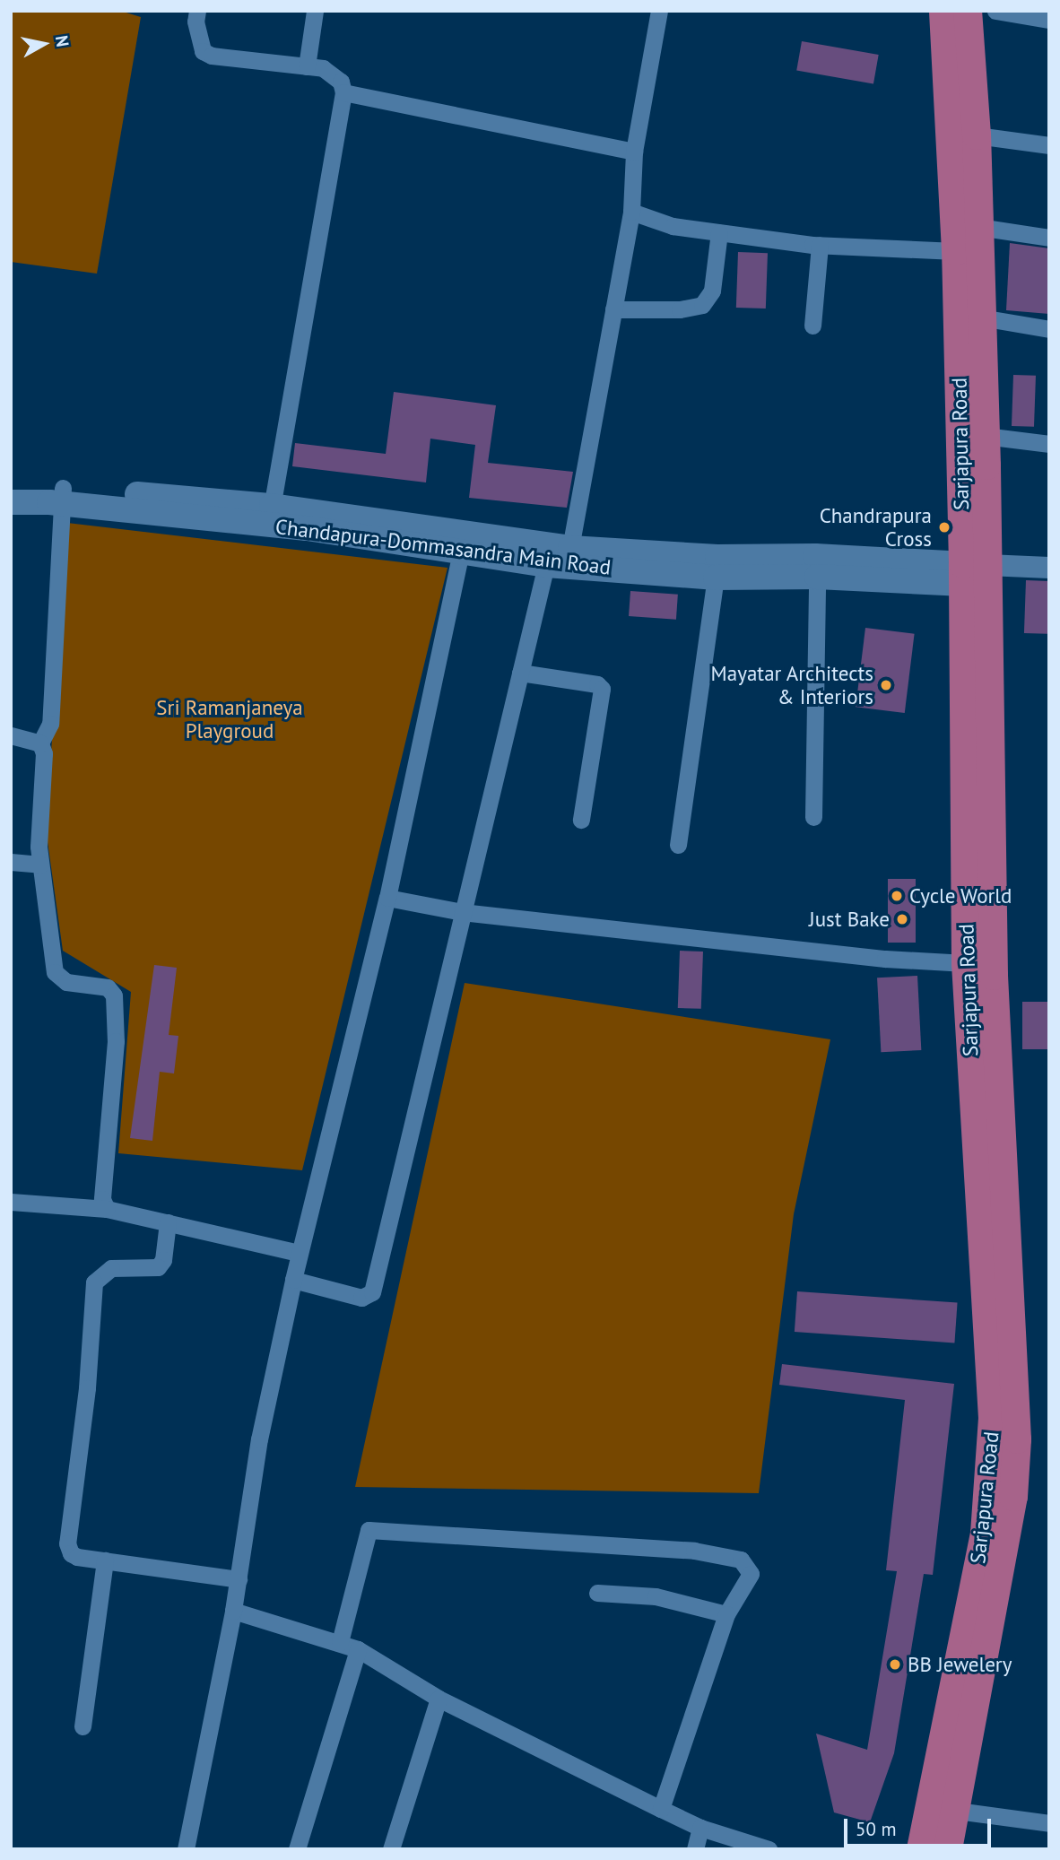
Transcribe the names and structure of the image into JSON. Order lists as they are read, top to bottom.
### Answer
{
  "streets": {
    "main road": ["Sarjapura Road", "Chandapura-Dommasandra Main Road"]
  },
  "crossings": [
    ["Sarjapura Road", "Chandapura-Dommasandra Main Road"]
  ],
  "parks": ["Sri Ramanjaneya Playgroud"],
  "places": [
    "Chandrapura Cross",
    "Mayatar Architects & Interiors",
    "Cycle World",
    "Just Bake",
    "BB Jewelery"
  ],
  "scale_bar": "50 m",
  "north": "right"
}
